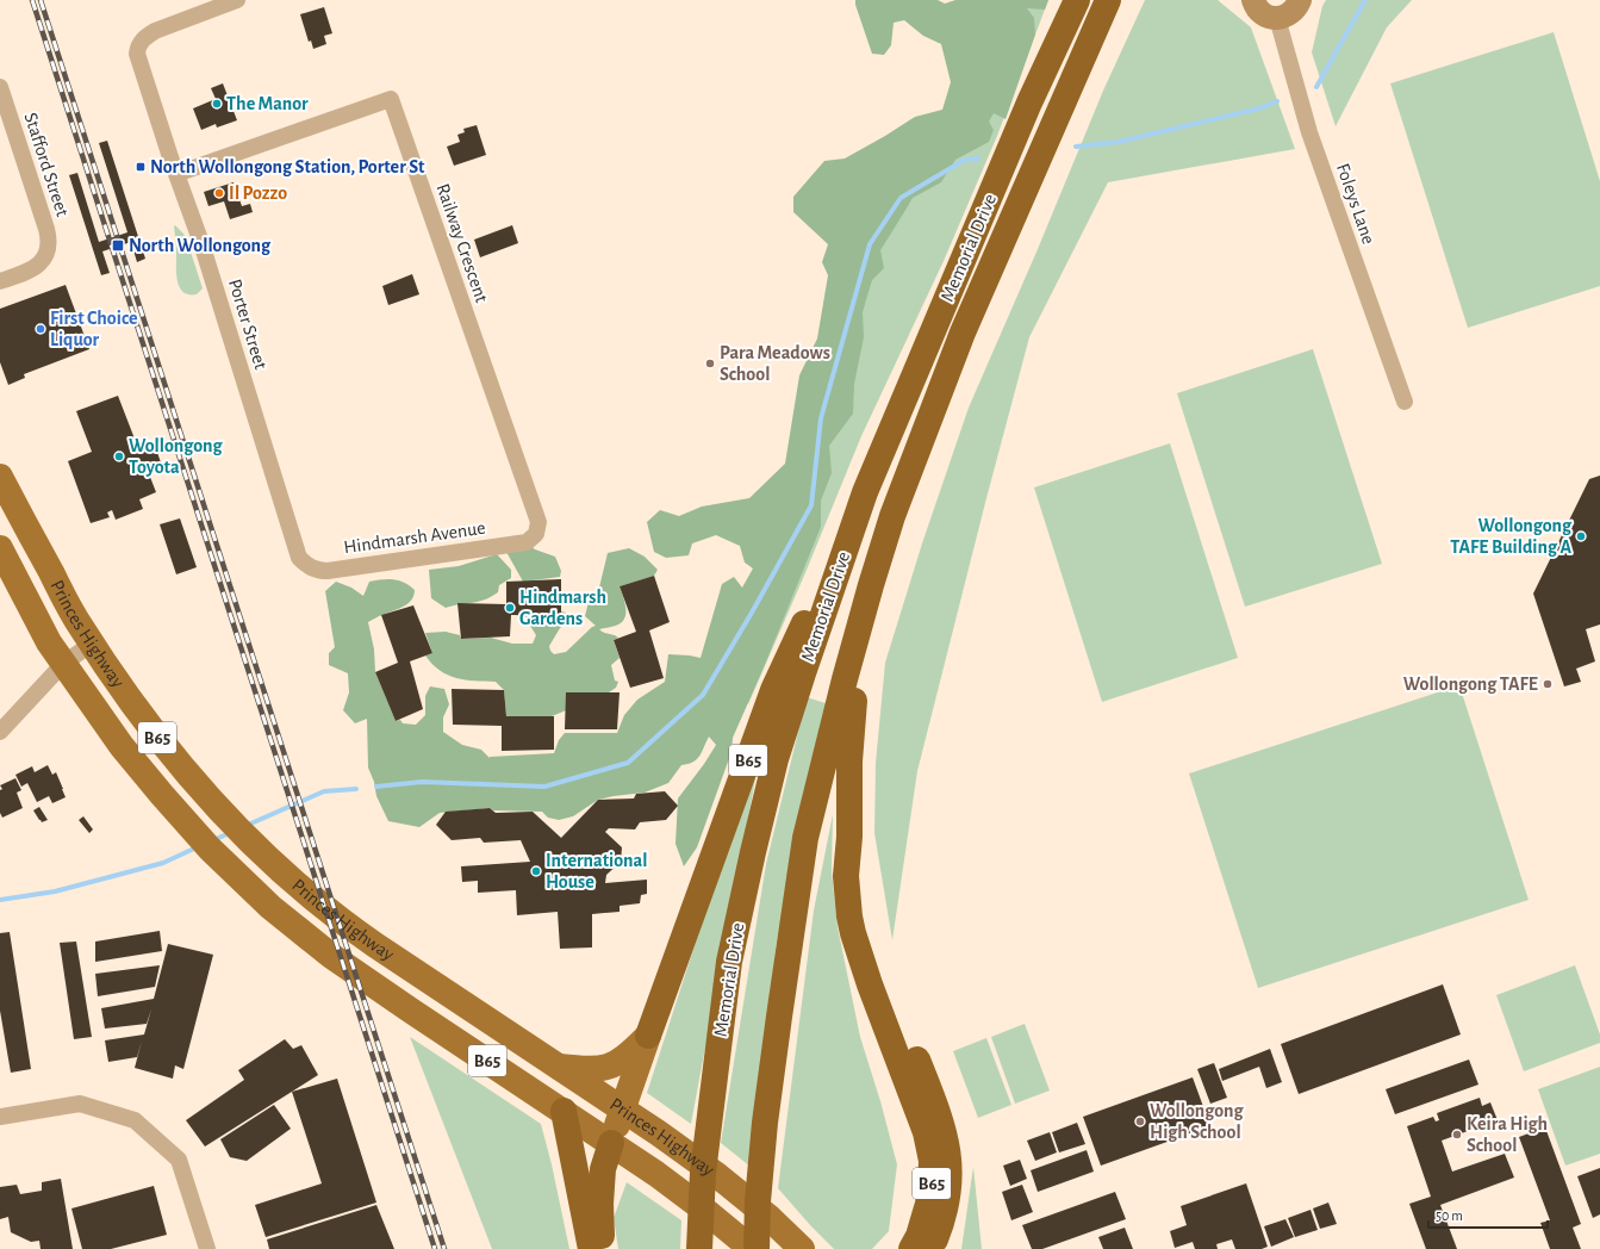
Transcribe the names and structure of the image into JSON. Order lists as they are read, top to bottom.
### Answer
{
  "streets": {
    "highway": ["Memorial Drive", "B65"],
    "main road": ["Princes Highway"],
    "street": [
      "Stafford Street",
      "Foleys Lane",
      "Railway Crescent",
      "Porter Street",
      "Hindmarsh Avenue"
    ]
  },
  "crossings": [
    ["Railway Crescent", "Porter Street"],
    ["Railway Crescent", "Hindmarsh Avenue"],
    ["Memorial Drive", "B65"],
    ["Porter Street", "Hindmarsh Avenue"],
    ["Princes Highway", "B65"]
  ],
  "places": {
    "other": [
      "The Manor",
      "Il Pozzo",
      "First Choice Liquor",
      "Para Meadows School",
      "Wollongong Toyota",
      "Wollongong TAFE Building A",
      "Hindmarsh Gardens",
      "Wollongong TAFE",
      "International House",
      "Wollongong High School",
      "Keira High School"
    ],
    "transit": ["North Wollongong Station, Porter St", "North Wollongong"]
  },
  "scale_bar": "50 m"
}
